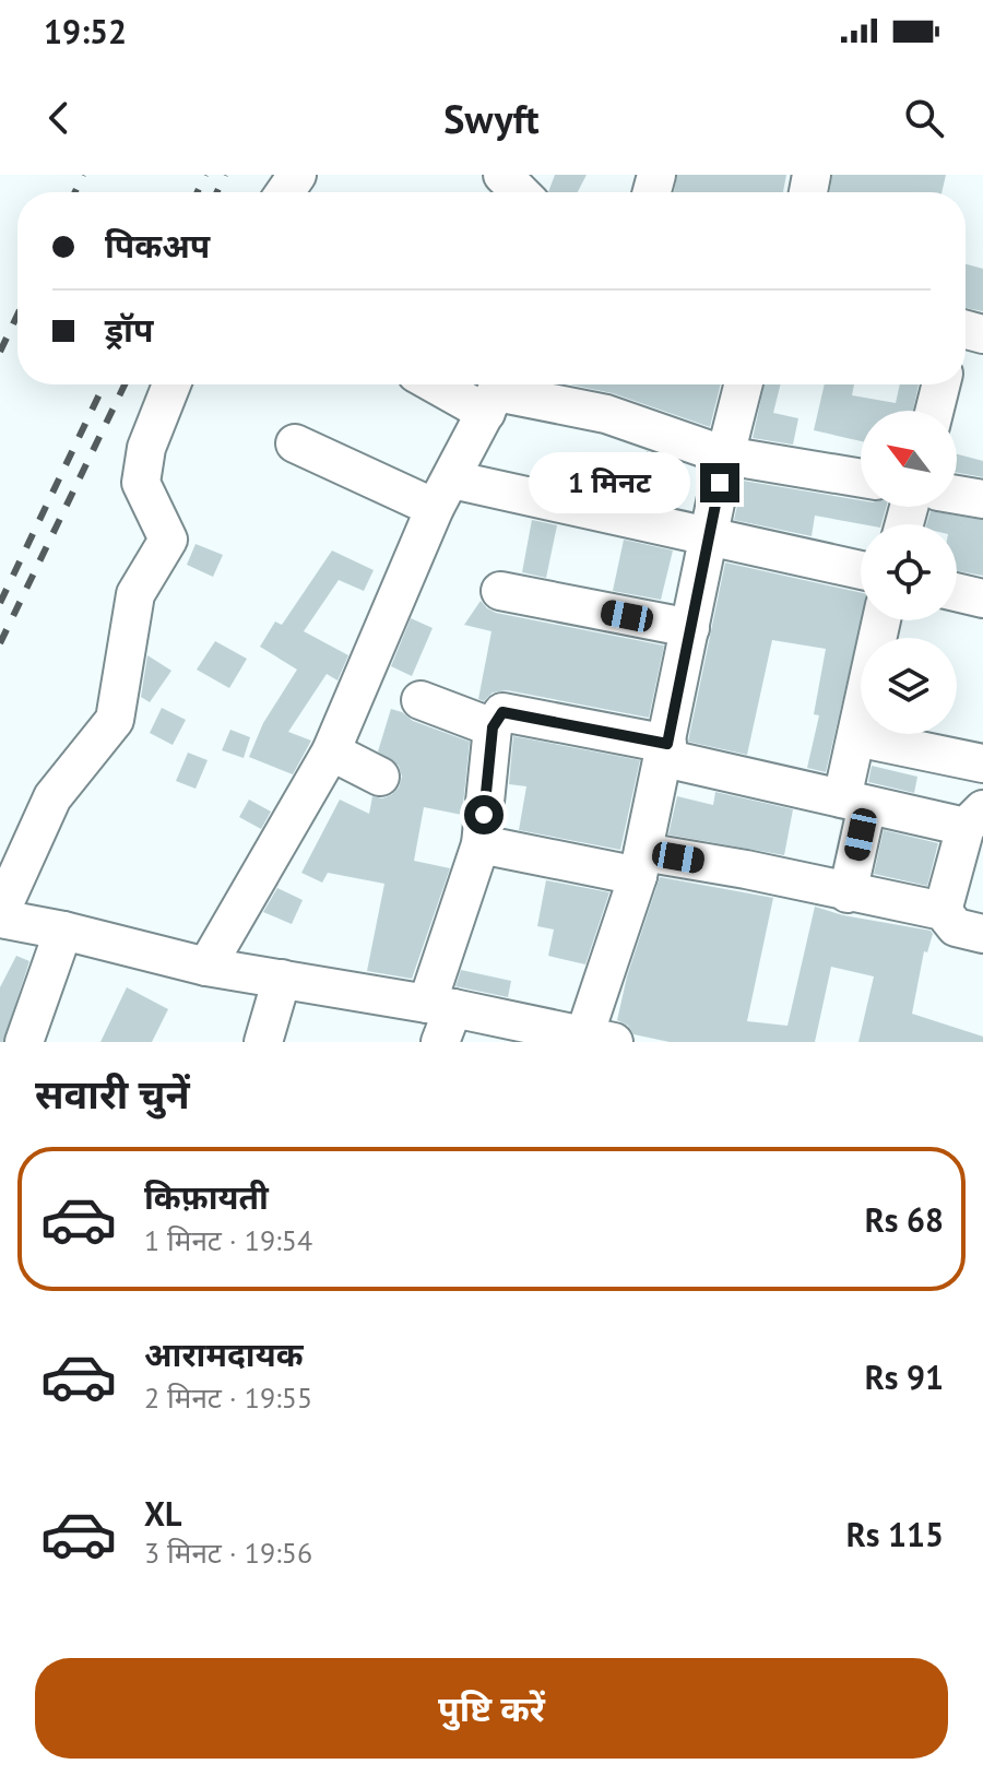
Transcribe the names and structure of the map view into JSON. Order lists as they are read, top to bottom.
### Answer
{
  "north": "top left",
  "page": {
    "status": "19:52",
    "header": "Swyft",
    "banner": ["पिकअप", "ड्रॉप"],
    "bubble": "1 मिनट",
    "heading": "सवारी चुनें",
    "list": [
      {
        "name": "किफ़ायती",
        "note": "1 मिनट · 19:54",
        "value": "Rs 68"
      },
      {
        "name": "आरामदायक",
        "note": "2 मिनट · 19:55",
        "value": "Rs 91"
      },
      {
        "name": "XL",
        "note": "3 मिनट · 19:56",
        "value": "Rs 115"
      }
    ],
    "buttons": "पुष्टि करें"
  }
}
